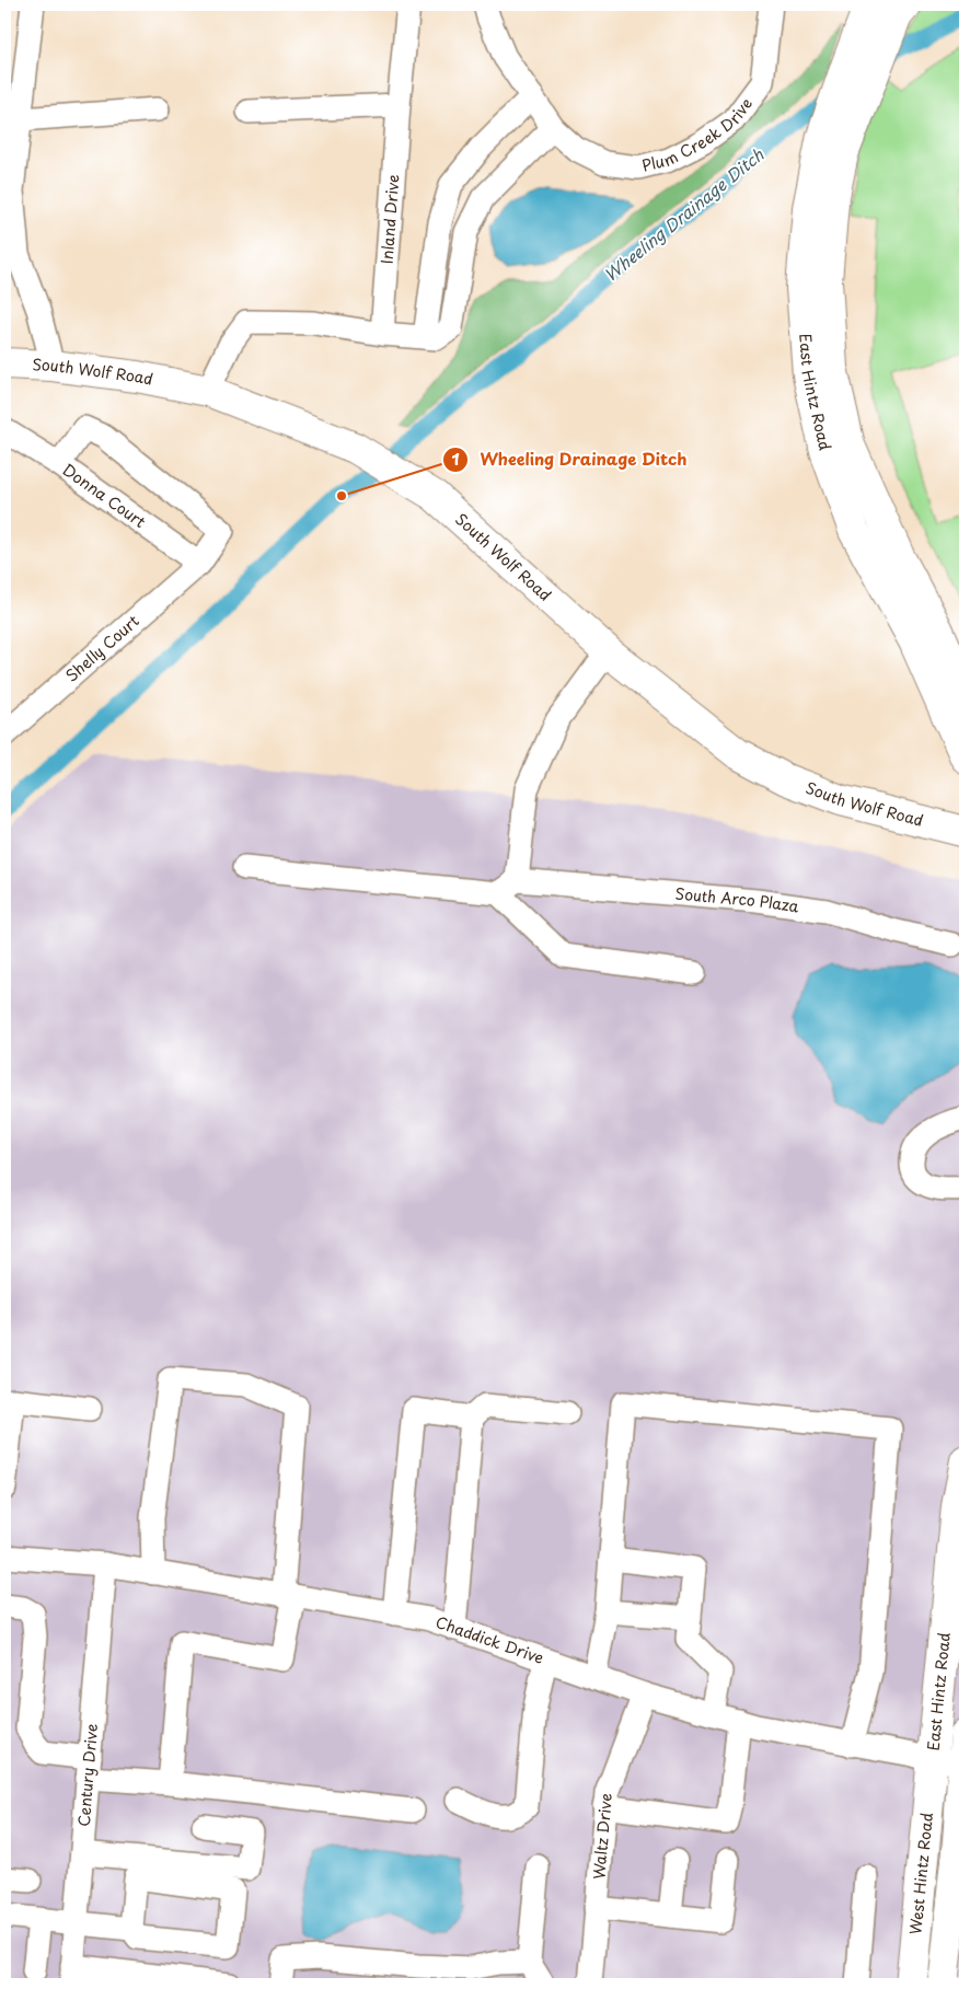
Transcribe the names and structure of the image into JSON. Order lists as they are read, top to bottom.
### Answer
{
  "streets": {
    "main road": ["South Wolf Road", "East Hintz Road", "West Hintz Road"],
    "street": [
      "Plum Creek Drive",
      "Inland Drive",
      "Donna Court",
      "Shelly Court",
      "South Arco Plaza",
      "Chaddick Drive",
      "Century Drive",
      "Waltz Drive"
    ]
  },
  "crossings": [
    ["East Hintz Road", "Chaddick Drive"],
    ["East Hintz Road", "West Hintz Road"],
    ["Donna Court", "Shelly Court"],
    ["Chaddick Drive", "Century Drive"],
    ["Chaddick Drive", "Waltz Drive"],
    ["Chaddick Drive", "West Hintz Road"]
  ],
  "water": ["Wheeling Drainage Ditch"],
  "places": ["Wheeling Drainage Ditch"]
}
